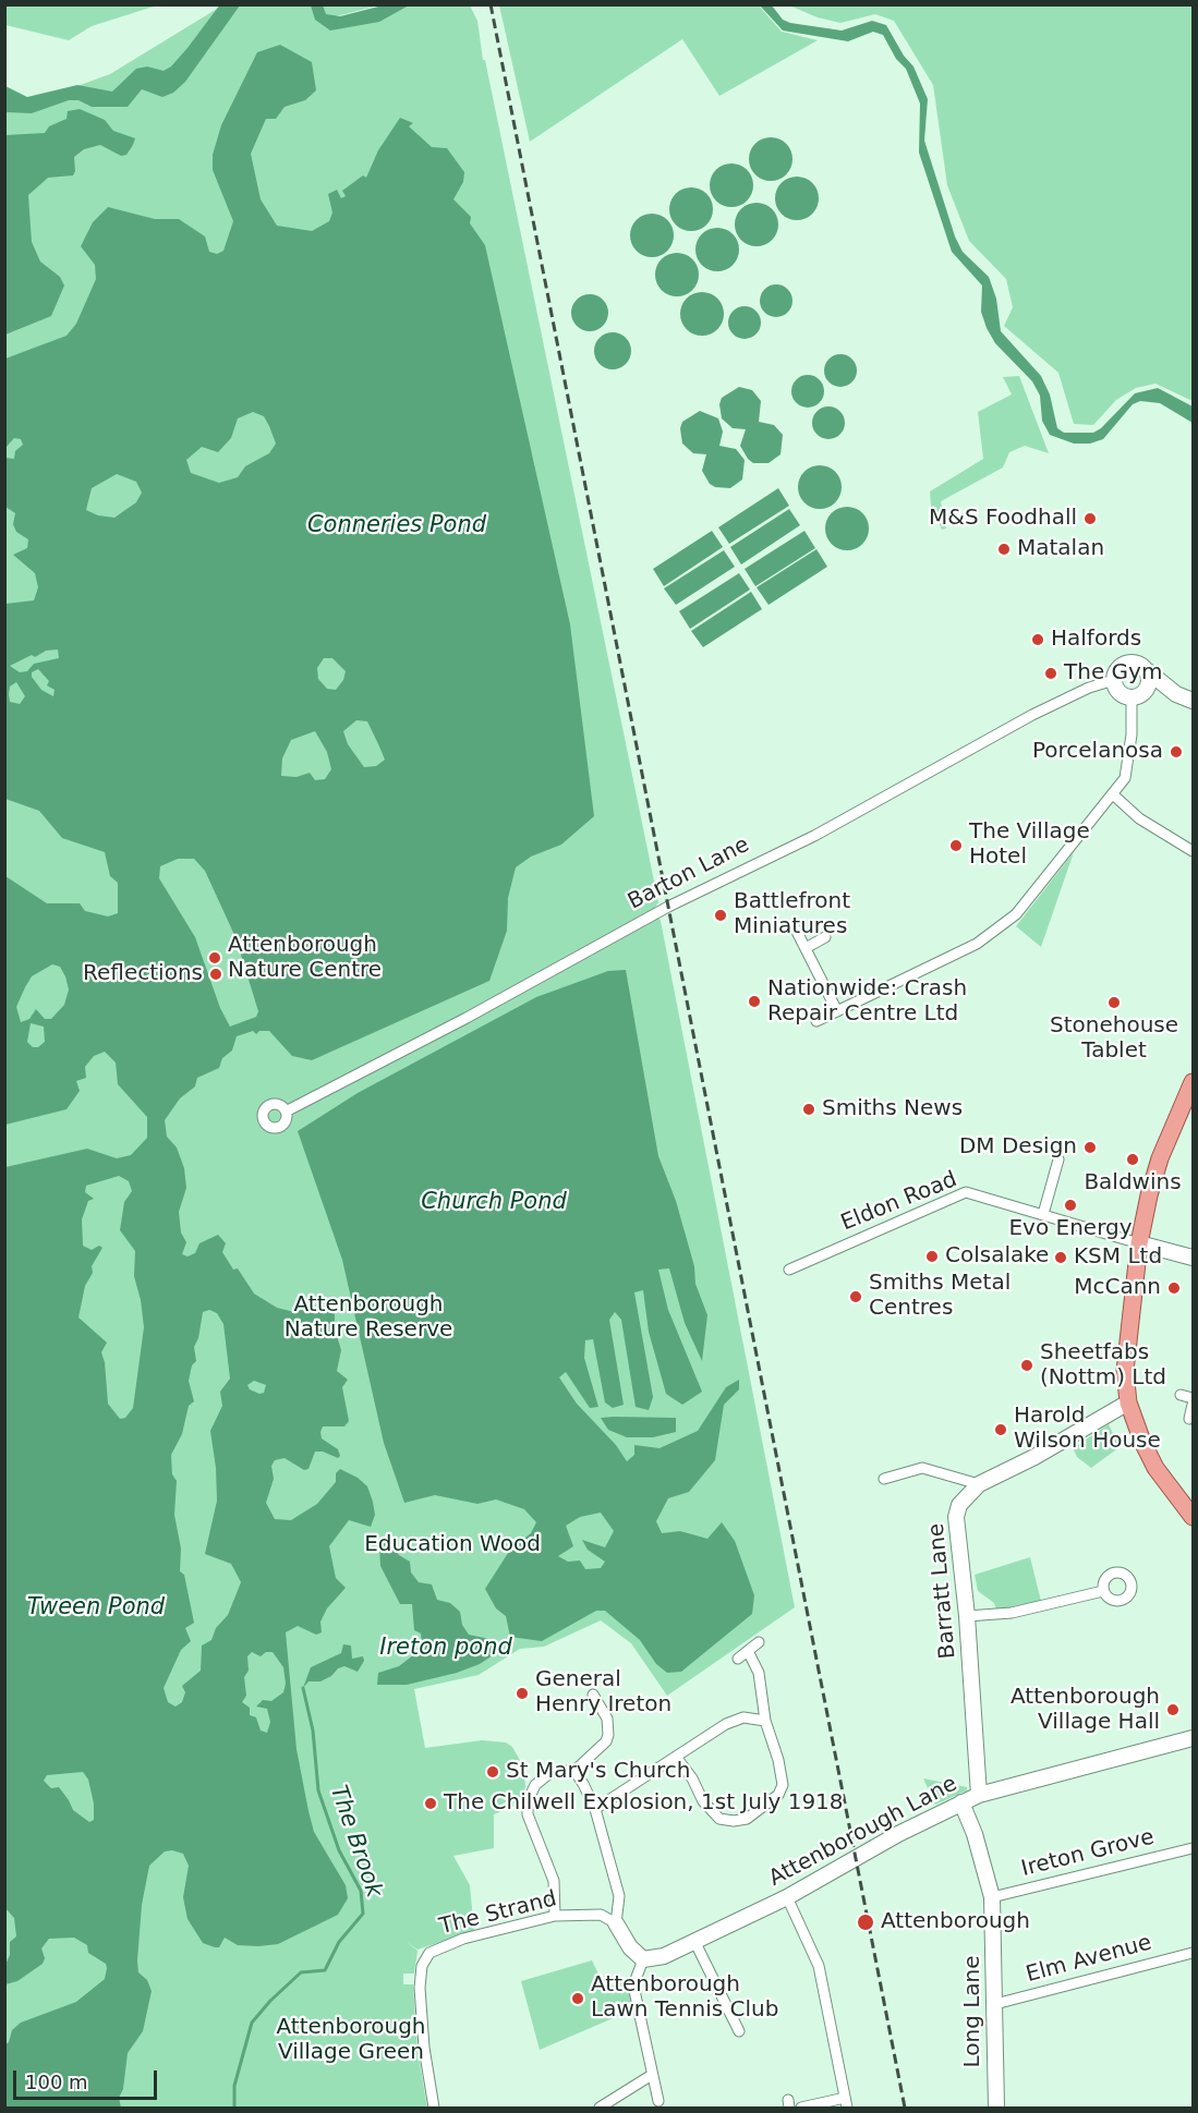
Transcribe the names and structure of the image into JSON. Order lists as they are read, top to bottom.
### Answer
{
  "streets": {
    "street": [
      "Barton Lane",
      "Eldon Road",
      "Barratt Lane",
      "Attenborough Lane",
      "Ireton Grove",
      "The Strand",
      "Elm Avenue",
      "Long Lane"
    ]
  },
  "crossings": [
    ["Barratt Lane", "Attenborough Lane"],
    ["Attenborough Lane", "Long Lane"],
    ["Ireton Grove", "Long Lane"],
    ["Elm Avenue", "Long Lane"]
  ],
  "water": [
    "Conneries Pond",
    "Church Pond",
    "Tween Pond",
    "Ireton pond",
    "The Brook"
  ],
  "parks": ["Attenborough Nature Reserve", "Education Wood", "Attenborough Village Green"],
  "places": [
    "M&S Foodhall",
    "Matalan",
    "Halfords",
    "The Gym",
    "Porcelanosa",
    "The Village Hotel",
    "Battlefront Miniatures",
    "Attenborough Nature Centre",
    "Reflections",
    "Nationwide: Crash Repair Centre Ltd",
    "Stonehouse Tablet",
    "Smiths News",
    "DM Design",
    "Baldwins",
    "Evo Energy",
    "Colsalake",
    "KSM Ltd",
    "McCann",
    "Smiths Metal Centres",
    "Sheetfabs (Nottm) Ltd",
    "Harold Wilson House",
    "General Henry Ireton",
    "Attenborough Village Hall",
    "St Mary's Church",
    "The Chilwell Explosion, 1st July 1918",
    "Attenborough",
    "Attenborough Lawn Tennis Club"
  ],
  "scale_bar": "100 m"
}
